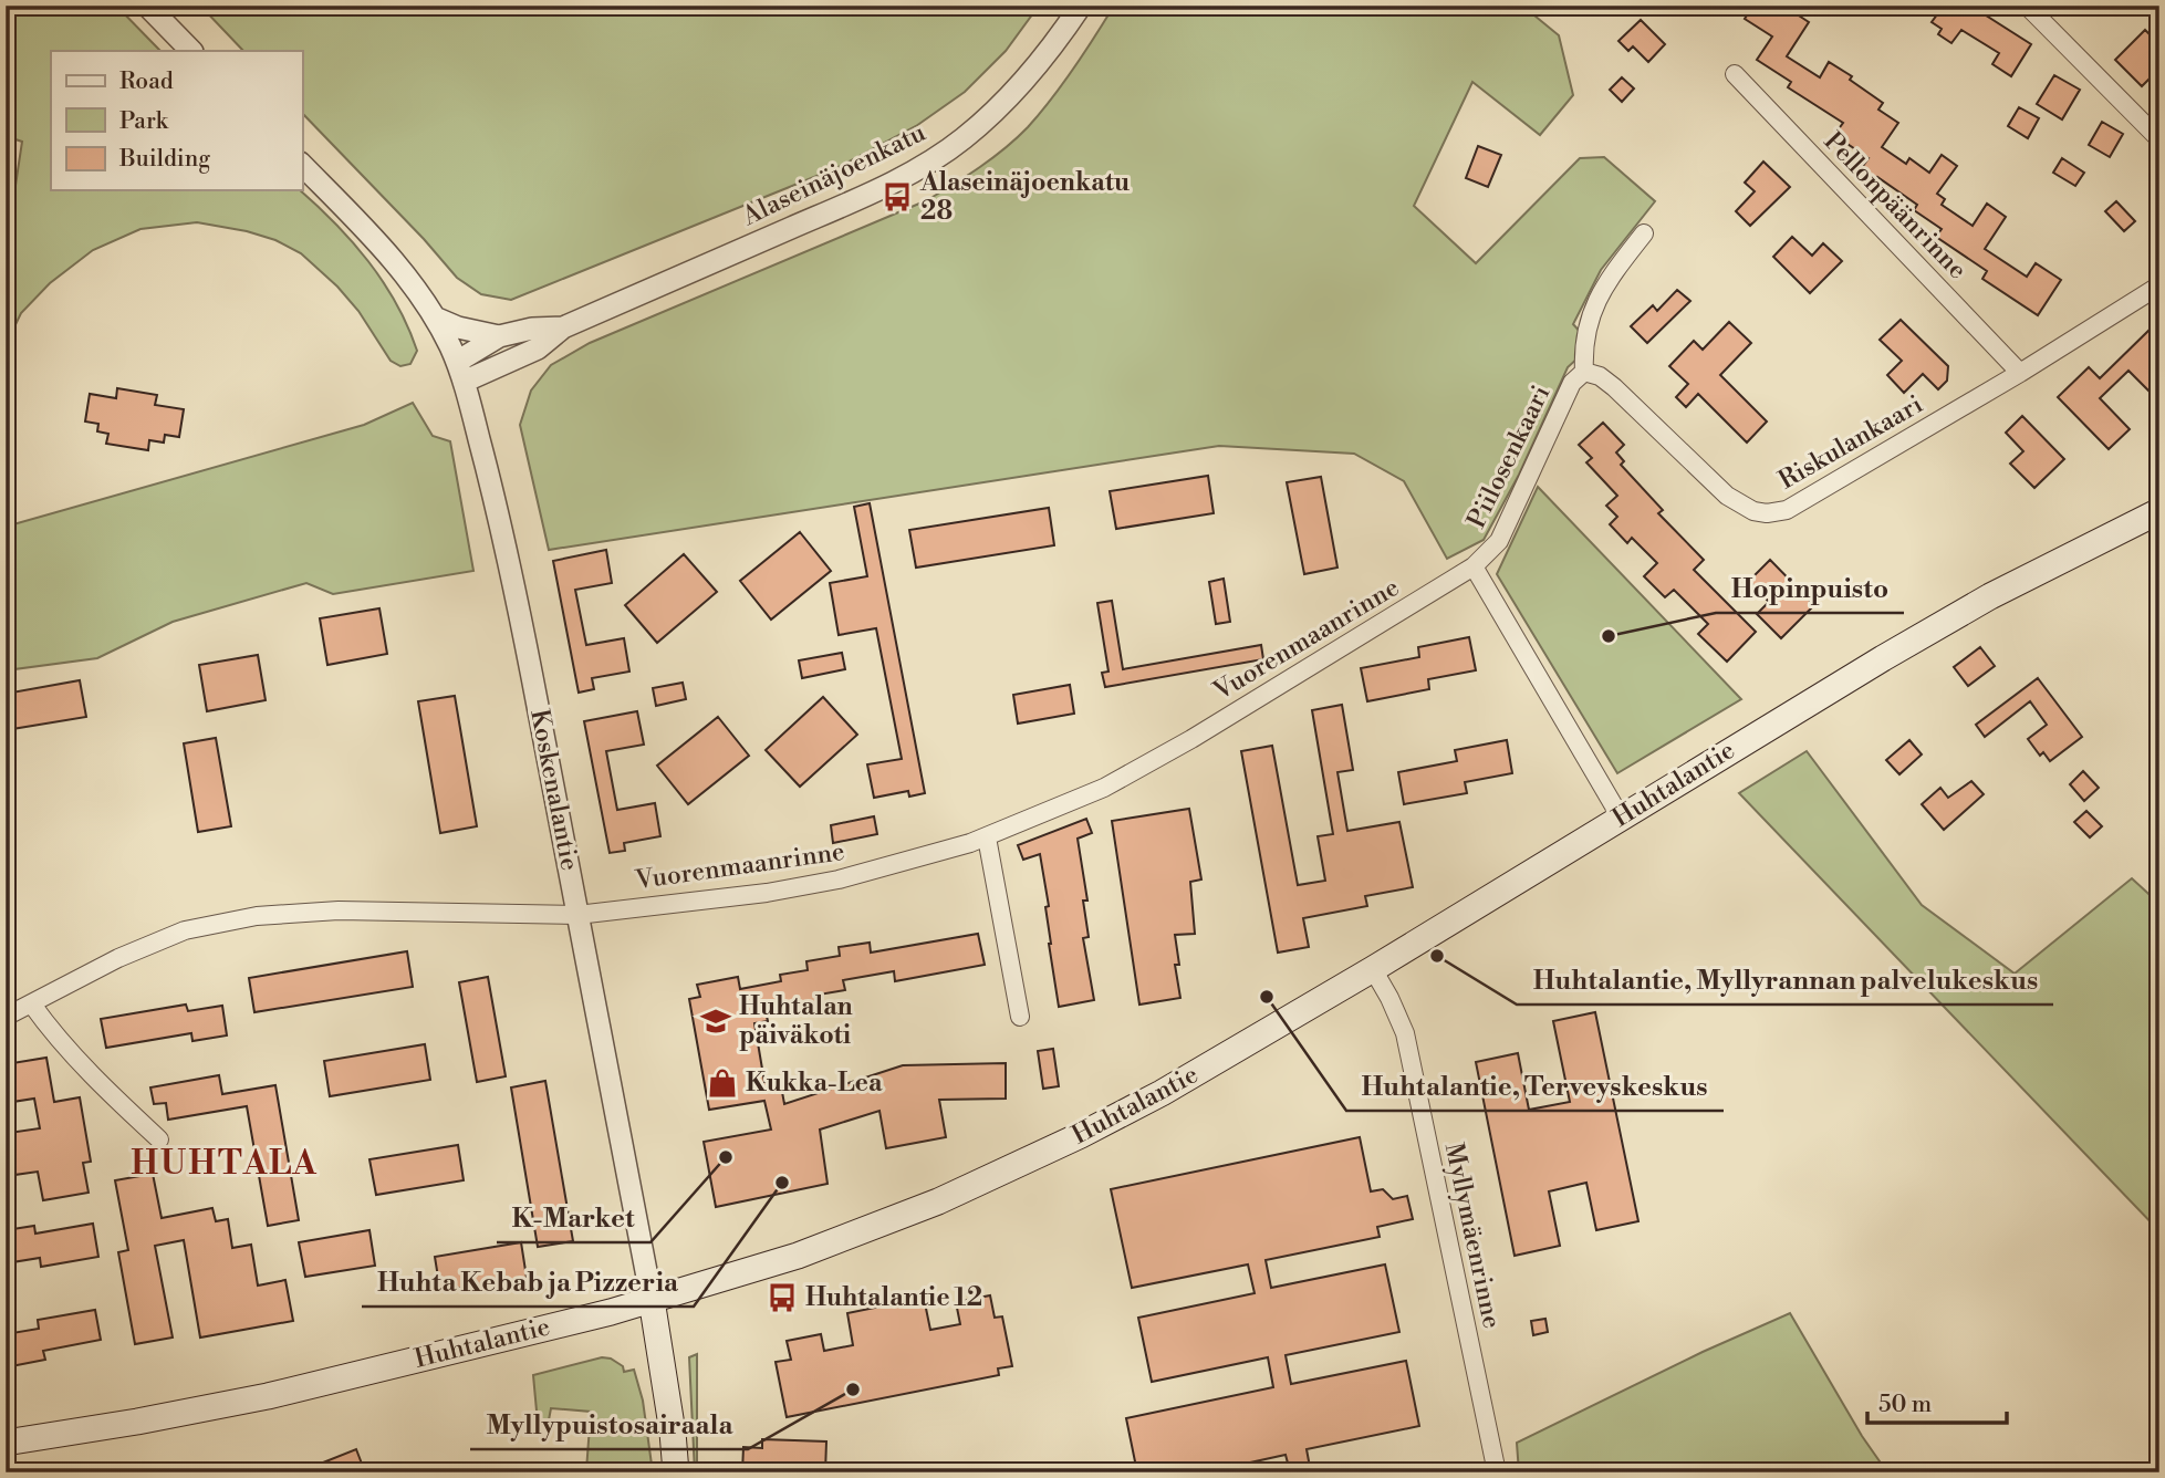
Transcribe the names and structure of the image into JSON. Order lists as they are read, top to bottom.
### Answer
{
  "streets": {
    "main road": ["Huhtalantie", "Koskenalantie"],
    "street": [
      "Alaseinäjoenkatu",
      "Pellonpäänrinne",
      "Riskulankaari",
      "Piilosenkaari",
      "Vuorenmaanrinne",
      "Myllymäenrinne"
    ]
  },
  "crossings": [
    ["Alaseinäjoenkatu", "Koskenalantie"],
    ["Pellonpäänrinne", "Riskulankaari"],
    ["Riskulankaari", "Piilosenkaari"],
    ["Piilosenkaari", "Vuorenmaanrinne"],
    ["Piilosenkaari", "Huhtalantie"],
    ["Vuorenmaanrinne", "Koskenalantie"],
    ["Huhtalantie", "Koskenalantie"],
    ["Huhtalantie", "Myllymäenrinne"]
  ],
  "districts": ["HUHTALA"],
  "places": {
    "bus stop": ["Alaseinäjoenkatu 28", "Huhtalantie 12"],
    "other": [
      "Hopinpuisto",
      "Huhtalantie, Myllyrannan palvelukeskus",
      "Huhtalantie, Terveyskeskus",
      "K-Market",
      "Huhta Kebab ja Pizzeria",
      "Myllypuistosairaala"
    ],
    "school or university": ["Huhtalan päiväkoti"],
    "shop": ["Kukka-Lea"]
  },
  "legend": ["Road", "Park", "Building"],
  "scale_bar": "50 m"
}
